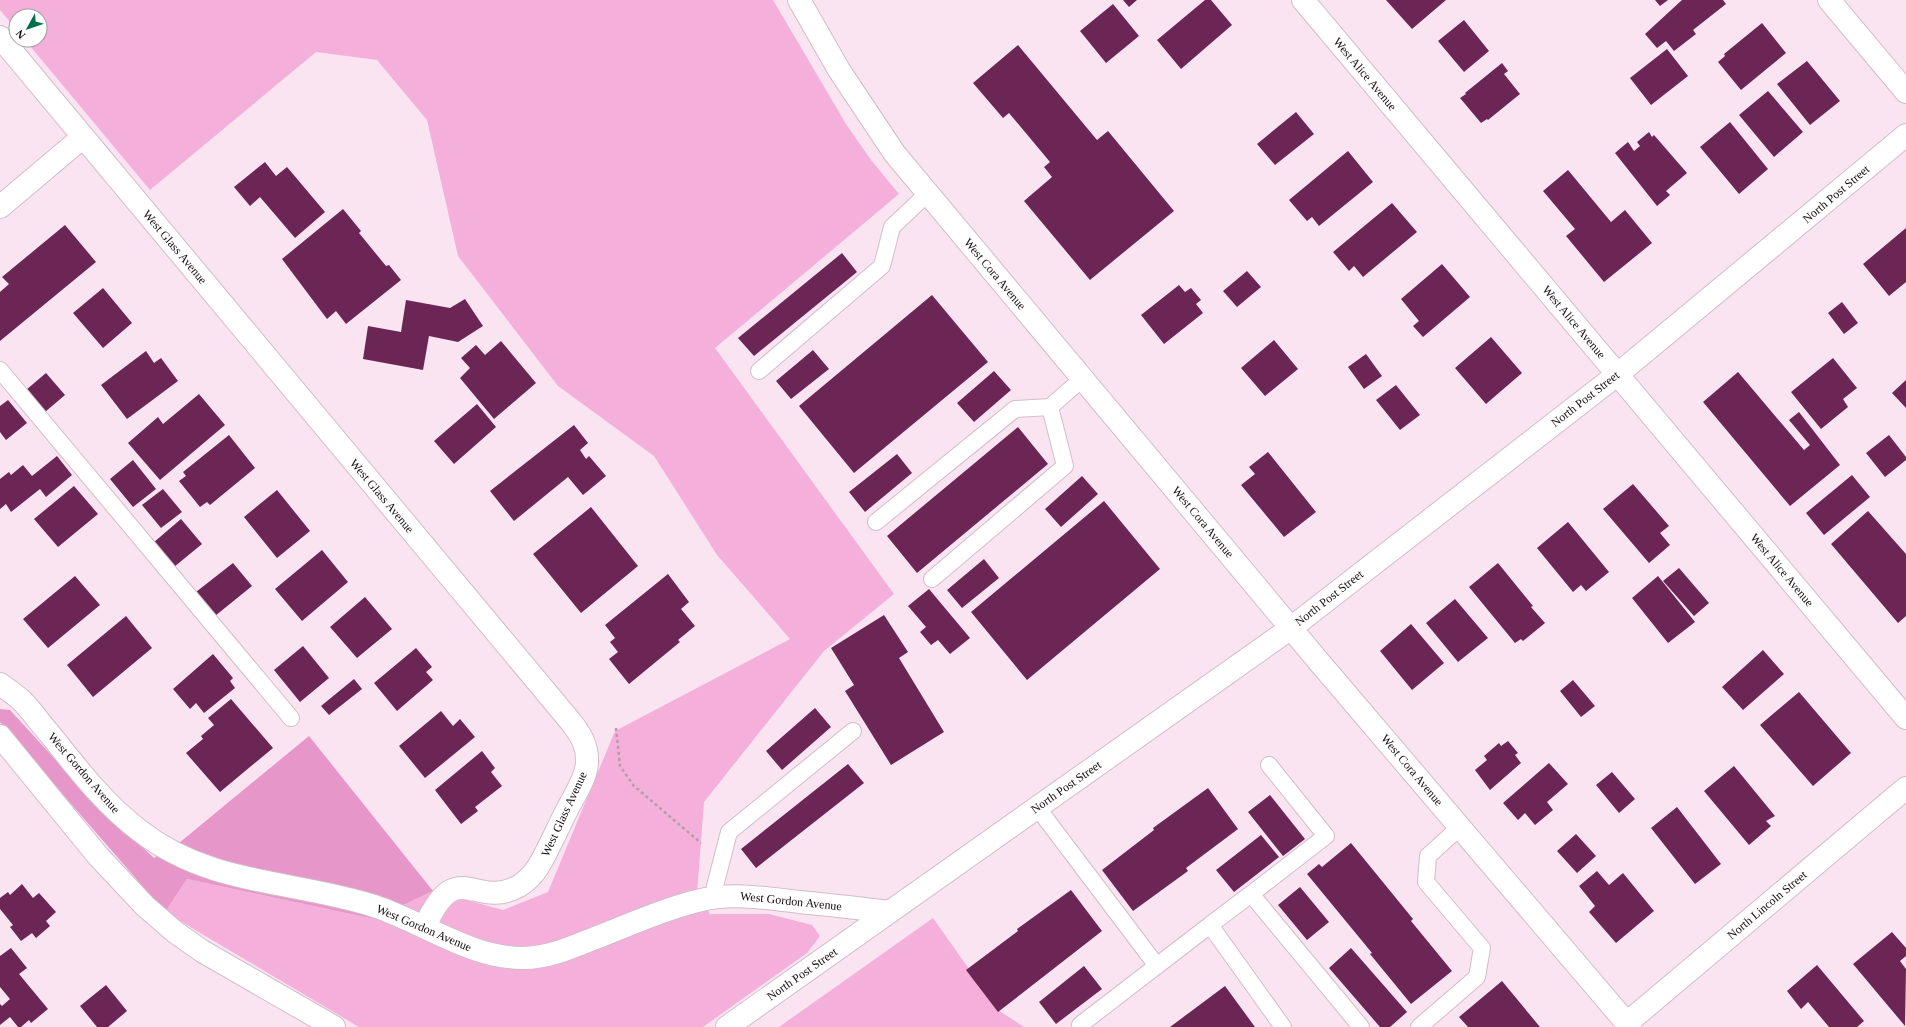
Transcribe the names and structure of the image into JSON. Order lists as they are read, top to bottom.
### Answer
{
  "streets": {
    "street": [
      "West Alice Avenue",
      "North Post Street",
      "West Glass Avenue",
      "West Cora Avenue",
      "West Gordon Avenue",
      "North Lincoln Street"
    ]
  },
  "crossings": [
    ["West Alice Avenue", "North Post Street"],
    ["North Post Street", "West Cora Avenue"],
    ["North Post Street", "West Gordon Avenue"],
    ["West Glass Avenue", "West Gordon Avenue"],
    ["West Cora Avenue", "North Lincoln Street"]
  ],
  "north": "bottom left"
}
